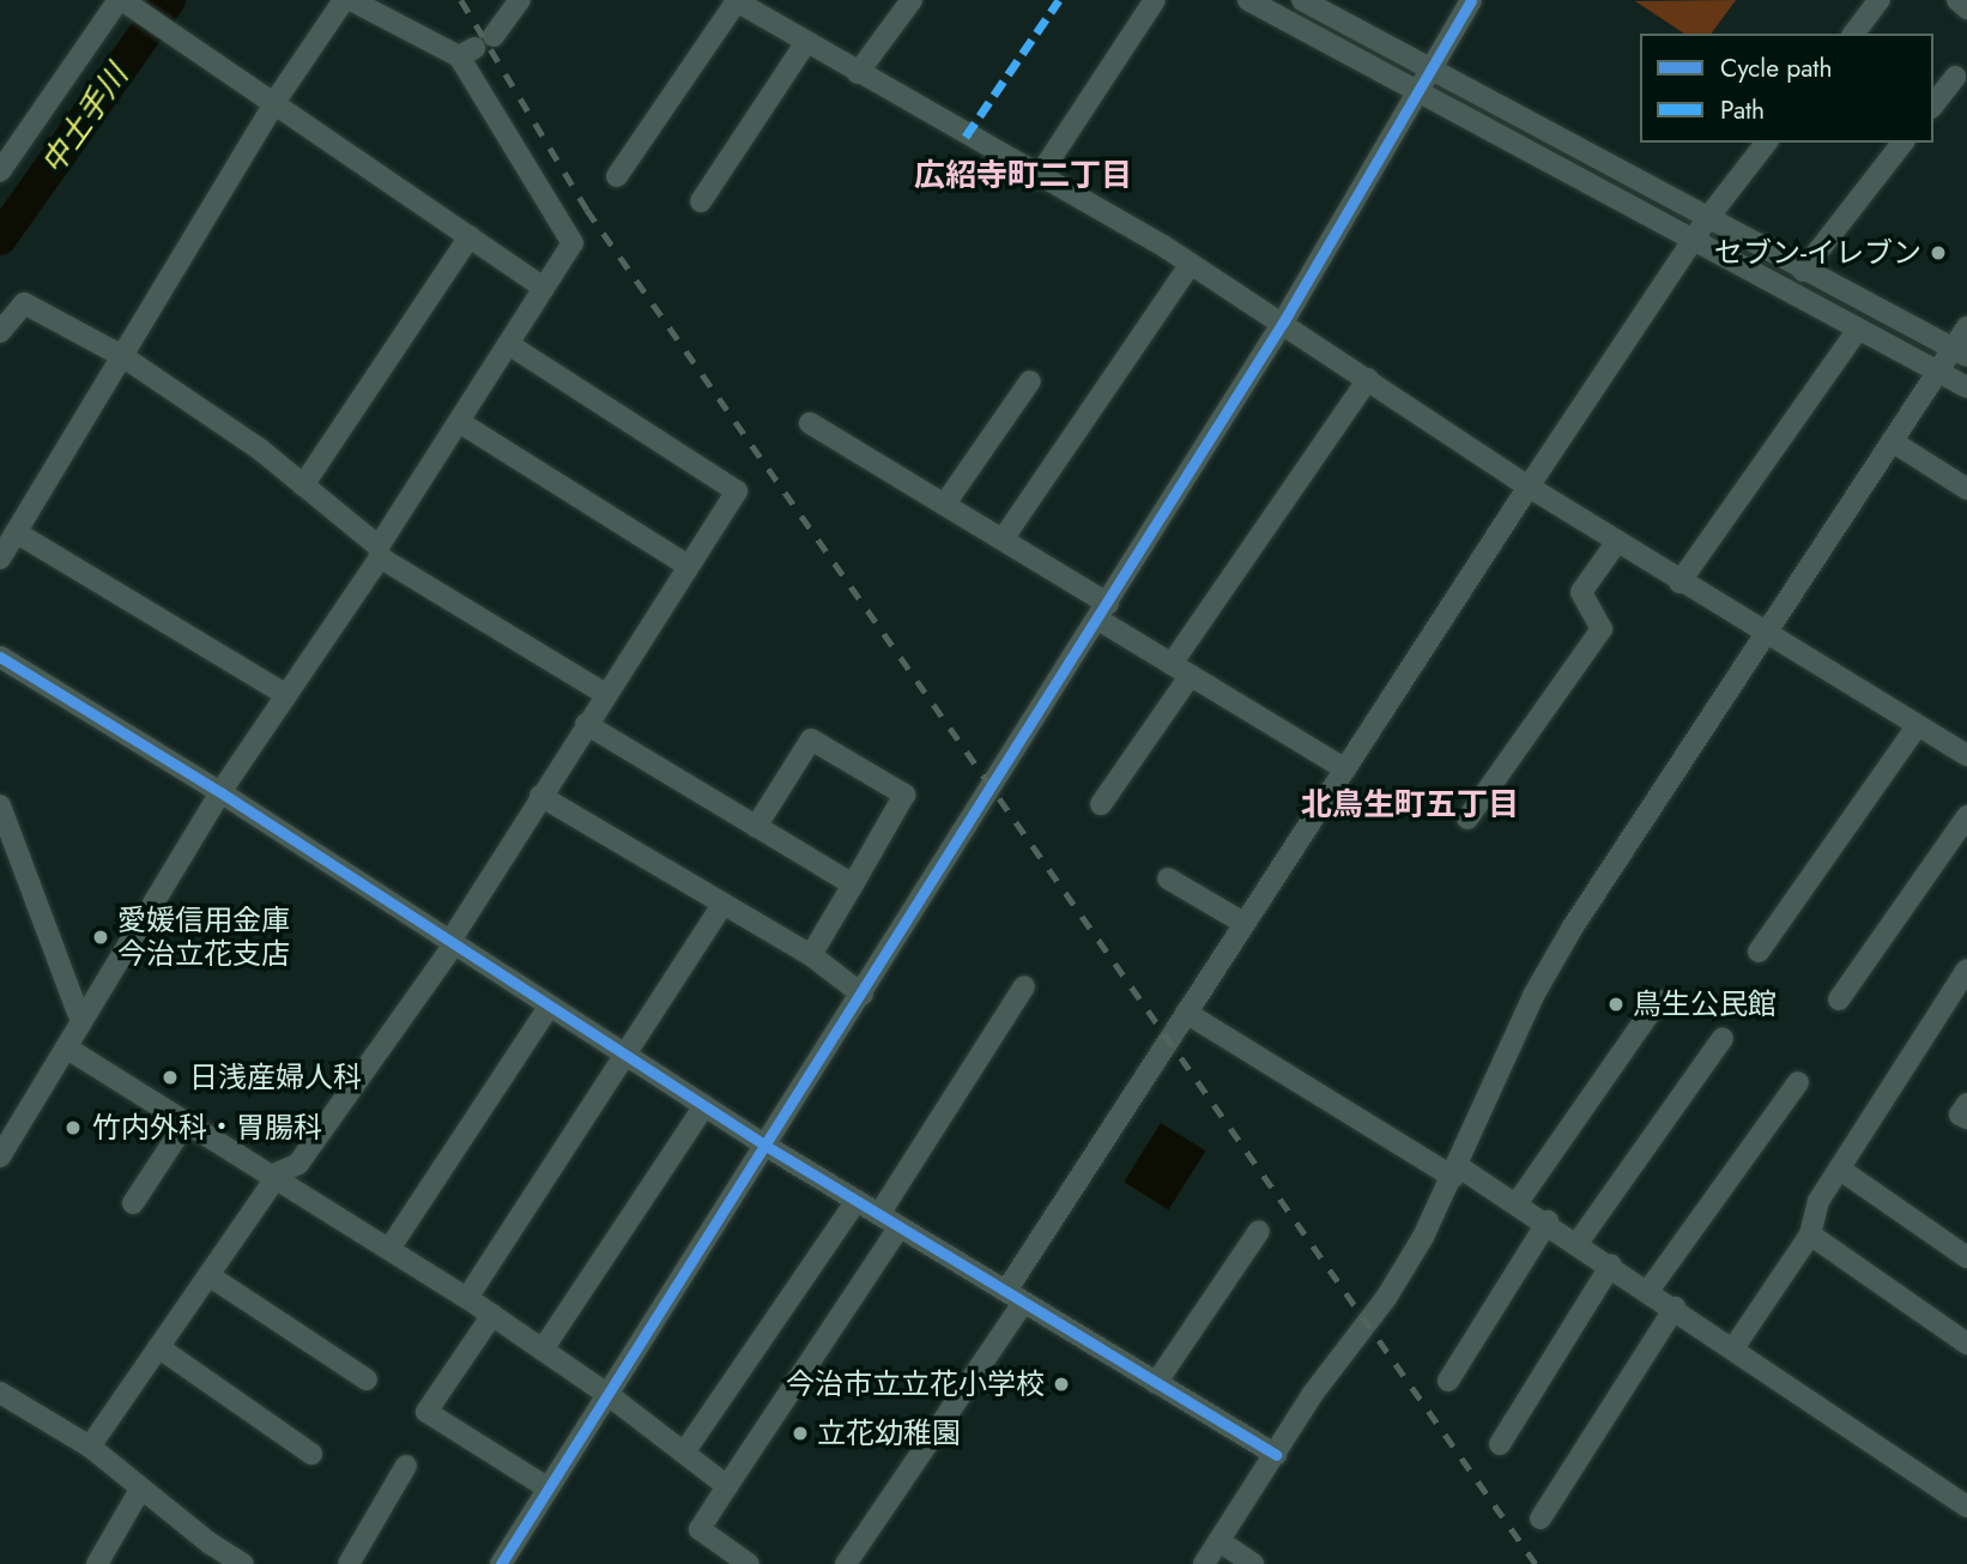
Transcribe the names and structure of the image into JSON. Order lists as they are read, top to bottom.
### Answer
{
  "districts": ["広紹寺町二丁目", "北鳥生町五丁目"],
  "water": ["中土手川"],
  "places": [
    "セブン-イレブン",
    "愛媛信用金庫 今治立花支店",
    "鳥生公民館",
    "日浅産婦人科",
    "竹内外科・胃腸科",
    "今治市立立花小学校",
    "立花幼稚園"
  ],
  "legend": ["Cycle path", "Path"]
}
